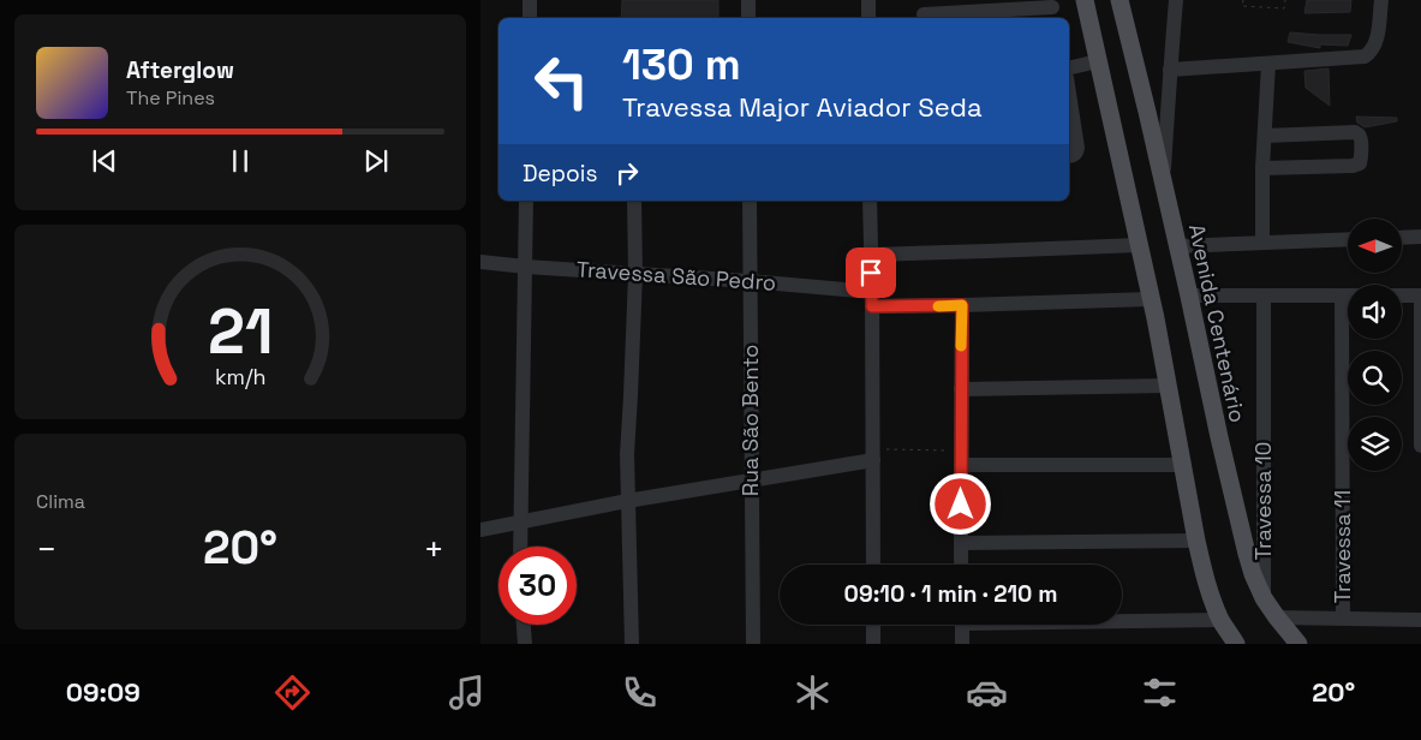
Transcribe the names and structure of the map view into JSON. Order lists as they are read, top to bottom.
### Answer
{
  "streets": {
    "main road": ["Avenida Centenário"],
    "street": [
      "Travessa São Pedro",
      "Rua São Bento",
      "Travessa 10",
      "Travessa 11"
    ]
  },
  "crossings": [
    ["Travessa São Pedro", "Rua São Bento"],
    ["Avenida Centenário", "Travessa 10"]
  ],
  "north": "left",
  "page": {
    "turn": ["130 m", "Travessa Major Aviador Seda"],
    "song": ["Afterglow", "The Pines"],
    "then": "Depois",
    "tile": "Clima",
    "heat": ["−", "20°", "+"],
    "limit": "30",
    "trip": "09:10 · 1 min · 210 m",
    "tabs": ["09:09", "20°"],
    "gauge": ["21", "km/h"]
  }
}
